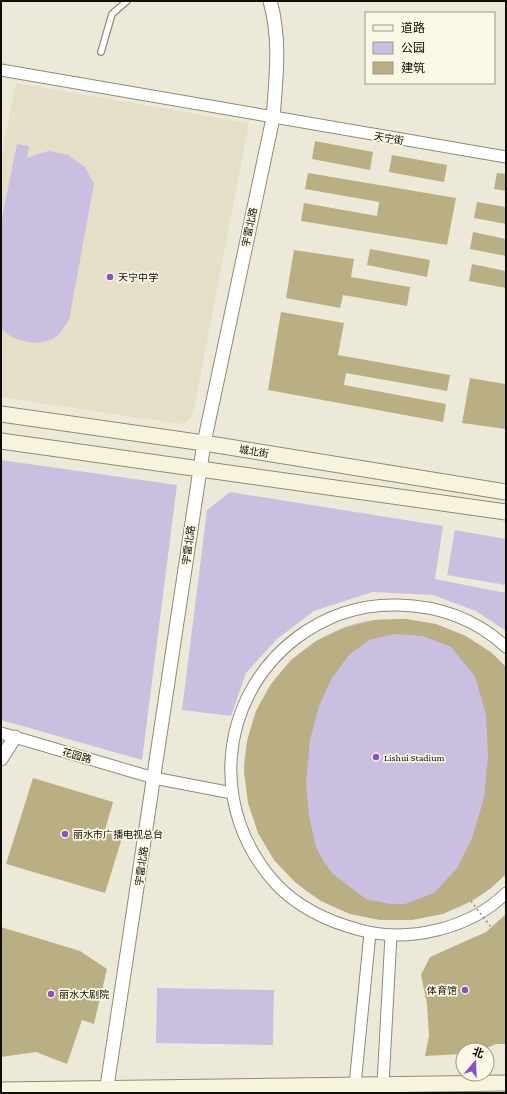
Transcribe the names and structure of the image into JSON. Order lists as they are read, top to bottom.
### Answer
{
  "streets": {
    "main road": ["城北街"],
    "street": ["天宁街", "宇雷北路", "花园路"]
  },
  "crossings": [
    ["天宁街", "宇雷北路"],
    ["宇雷北路", "城北街"],
    ["宇雷北路", "花园路"]
  ],
  "places": [
    "天宁中学",
    "Lishui Stadium",
    "丽水市广播电视总台",
    "体育馆",
    "丽水大剧院"
  ],
  "legend": ["道路", "公园", "建筑"],
  "north": "top"
}
